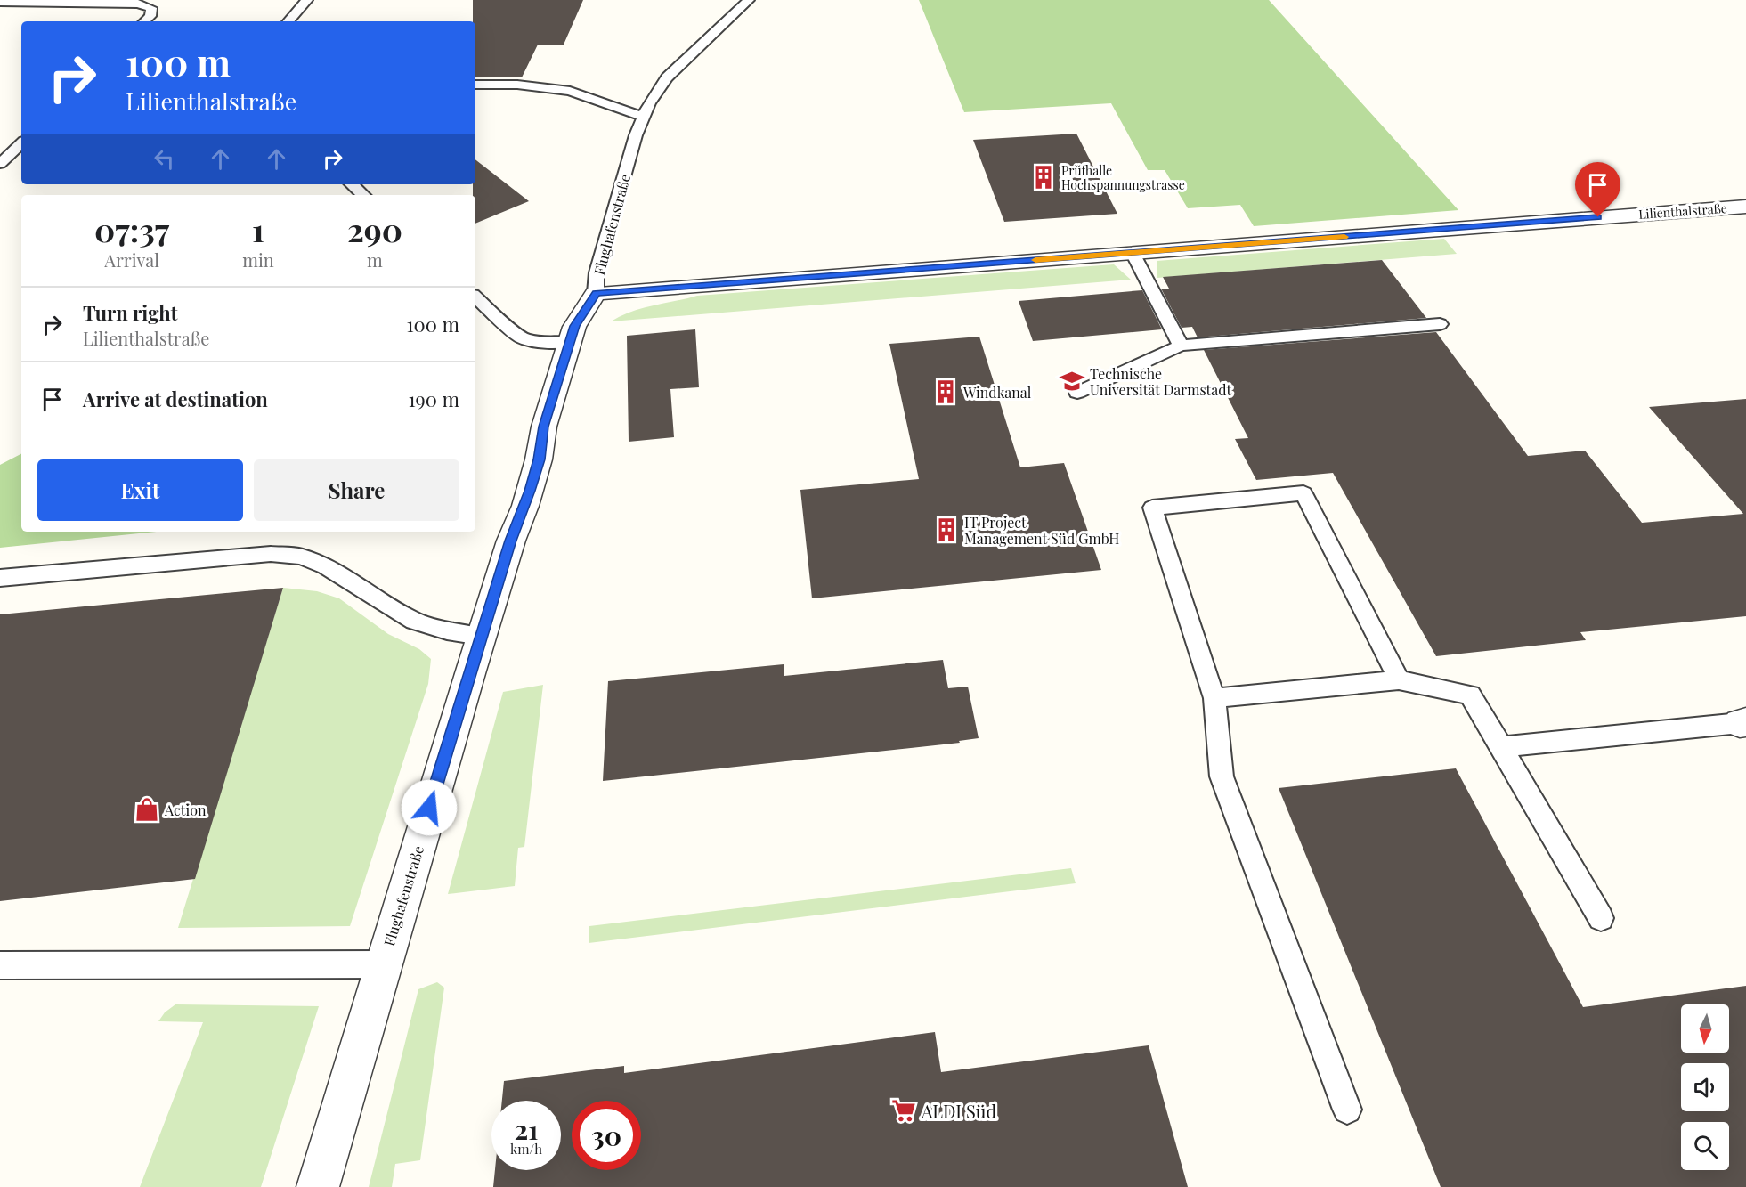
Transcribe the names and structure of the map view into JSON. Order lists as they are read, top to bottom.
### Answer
{
  "streets": {
    "street": ["Lilienthalstraße", "Flughafenstraße"]
  },
  "crossings": [
    ["Lilienthalstraße", "Flughafenstraße"]
  ],
  "places": {
    "building": ["Prüfhalle Hochspannungstrasse", "Windkanal", "IT Project Management Süd GmbH"],
    "school or university": ["Technische Universität Darmstadt"],
    "shop": ["Action"],
    "supermarket": ["ALDI Süd"]
  },
  "north": "bottom",
  "page": {
    "turn": ["100 m", "Lilienthalstraße"],
    "eta": [
      "07:37",
      "Arrival",
      "1",
      "min",
      "290",
      "m"
    ],
    "list": [
      {
        "name": "Turn right",
        "note": "Lilienthalstraße",
        "value": "100 m"
      },
      {
        "name": "Arrive at destination",
        "value": "190 m"
      }
    ],
    "buttons": ["Exit", "Share"],
    "speed": "21 km/h",
    "limit": "30"
  }
}
